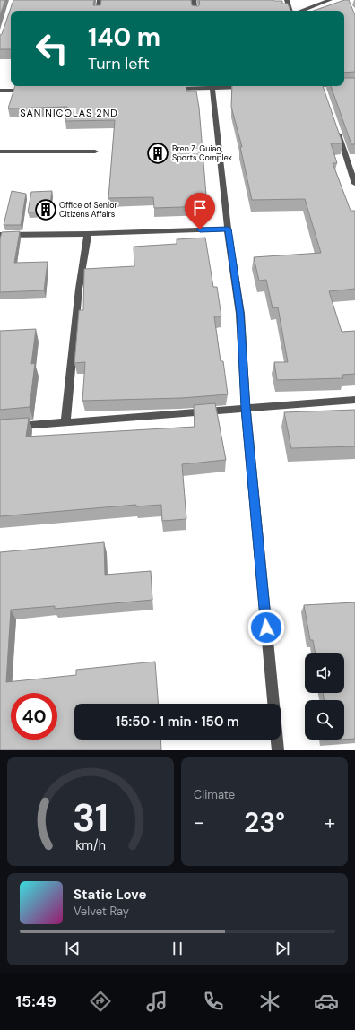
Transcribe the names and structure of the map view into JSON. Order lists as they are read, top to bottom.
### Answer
{
  "districts": ["SAN NICOLAS 2ND"],
  "places": {
    "building": ["Bren Z. Guiao Sports Complex", "Office of Senior Citizens Affairs"]
  },
  "page": {
    "turn": ["140 m", "Turn left"],
    "limit": "40",
    "trip": "15:50 · 1 min · 150 m",
    "tile": "Climate",
    "heat": ["−", "23°", "+"],
    "song": ["Static Love", "Velvet Ray"],
    "tabs": "15:49",
    "gauge": ["31", "km/h"]
  }
}
